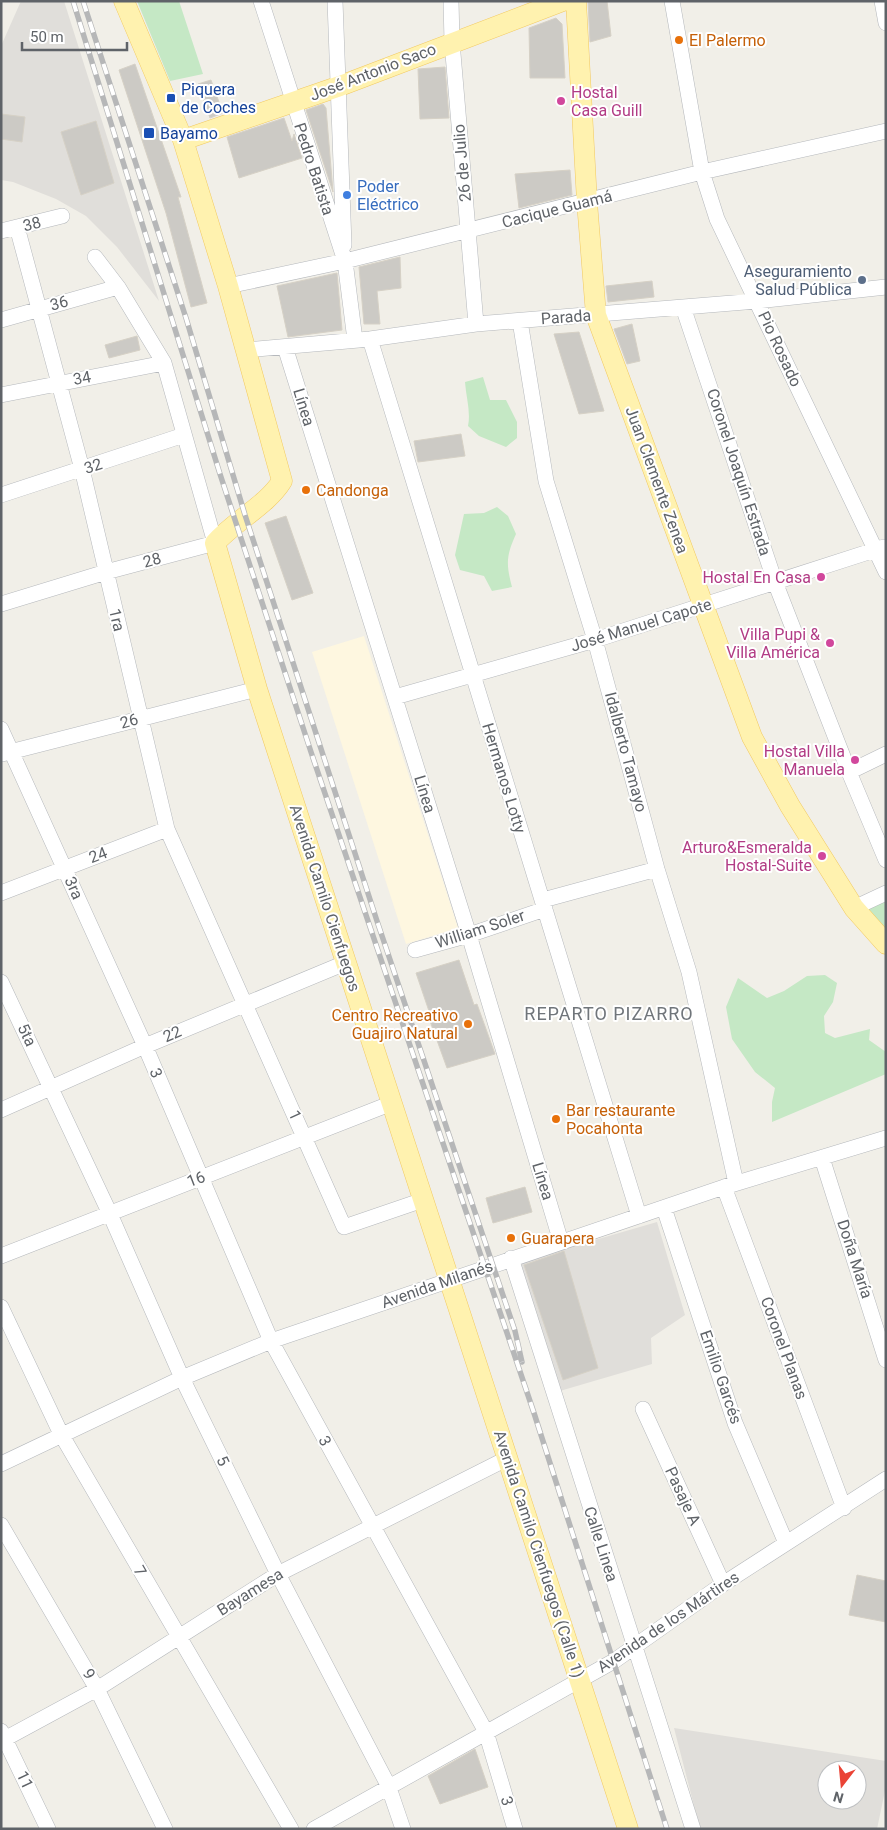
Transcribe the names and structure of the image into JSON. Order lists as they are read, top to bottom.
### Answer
{
  "streets": {
    "main road": [
      "José Antonio Saco",
      "Juan Clemente Zenea",
      "Avenida Camilo Cienfuegos",
      "Avenida Camilo Cienfuegos (Calle 1)"
    ],
    "street": [
      "26 de Julio",
      "Pedro Batista",
      "Cacique Guamá",
      "38",
      "36",
      "Parada",
      "Pio Rosado",
      "34",
      "Línea",
      "32",
      "Coronel Joaquín Estrada",
      "28",
      "1ra",
      "José Manuel Capote",
      "26",
      "Idalberto Tamayo",
      "Hermanos Lotty",
      "24",
      "3ra",
      "William Soler",
      "22",
      "5ta",
      "3",
      "1",
      "16",
      "Doña María",
      "Avenida Milanés",
      "Coronel Planas",
      "Emilio Garcés",
      "5",
      "Pasaje A",
      "Calle Linea",
      "7",
      "Bayamesa",
      "Avenida de los Mártires",
      "9",
      "11"
    ]
  },
  "crossings": [
    ["José Antonio Saco", "26 de Julio"],
    ["José Antonio Saco", "Pedro Batista"],
    ["26 de Julio", "Cacique Guamá"],
    ["26 de Julio", "Parada"],
    ["Pedro Batista", "Cacique Guamá"],
    ["Pedro Batista", "Parada"],
    ["Pedro Batista", "Hermanos Lotty"],
    ["Cacique Guamá", "Pio Rosado"],
    ["Cacique Guamá", "Juan Clemente Zenea"],
    ["38", "1ra"],
    ["36", "1ra"],
    ["Parada", "Pio Rosado"],
    ["Parada", "Línea"],
    ["Parada", "Coronel Joaquín Estrada"],
    ["Parada", "Juan Clemente Zenea"],
    ["Parada", "Idalberto Tamayo"],
    ["Parada", "Hermanos Lotty"],
    ["Pio Rosado", "José Manuel Capote"],
    ["34", "1ra"],
    ["Línea", "José Manuel Capote"],
    ["Línea", "William Soler"],
    ["Línea", "Avenida Milanés"],
    ["32", "1ra"],
    ["Coronel Joaquín Estrada", "José Manuel Capote"],
    ["Juan Clemente Zenea", "José Manuel Capote"],
    ["28", "1ra"],
    ["28", "Avenida Camilo Cienfuegos"],
    ["1ra", "26"],
    ["1ra", "24"],
    ["1ra", "22"],
    ["1ra", "1"],
    ["José Manuel Capote", "Idalberto Tamayo"],
    ["José Manuel Capote", "Hermanos Lotty"],
    ["26", "3ra"],
    ["26", "Avenida Camilo Cienfuegos"],
    ["Idalberto Tamayo", "William Soler"],
    ["Idalberto Tamayo", "Avenida Milanés"],
    ["Idalberto Tamayo", "Coronel Planas"],
    ["Hermanos Lotty", "William Soler"],
    ["Hermanos Lotty", "Avenida Milanés"],
    ["24", "3ra"],
    ["3ra", "22"],
    ["3ra", "3"],
    ["Avenida Camilo Cienfuegos", "22"],
    ["Avenida Camilo Cienfuegos", "1"],
    ["Avenida Camilo Cienfuegos", "16"],
    ["Avenida Camilo Cienfuegos", "Avenida Milanés"],
    ["Avenida Camilo Cienfuegos", "Avenida Camilo Cienfuegos (Calle 1)"],
    ["22", "5ta"],
    ["22", "3"],
    ["22", "1"],
    ["22", "5"],
    ["5ta", "5"],
    ["3", "16"],
    ["3", "Avenida Milanés"],
    ["3", "Bayamesa"],
    ["3", "Avenida de los Mártires"],
    ["1", "16"],
    ["16", "5"],
    ["Doña María", "Avenida Milanés"],
    ["Avenida Milanés", "Coronel Planas"],
    ["Avenida Milanés", "Emilio Garcés"],
    ["Avenida Milanés", "5"],
    ["Avenida Milanés", "Calle Linea"],
    ["Avenida Milanés", "Avenida Camilo Cienfuegos (Calle 1)"],
    ["Avenida Milanés", "7"],
    ["Coronel Planas", "Avenida de los Mártires"],
    ["Emilio Garcés", "Avenida de los Mártires"],
    ["5", "Bayamesa"],
    ["5", "Avenida de los Mártires"],
    ["Pasaje A", "Avenida de los Mártires"],
    ["Calle Linea", "Avenida de los Mártires"],
    ["Avenida Camilo Cienfuegos (Calle 1)", "Bayamesa"],
    ["Avenida Camilo Cienfuegos (Calle 1)", "Avenida de los Mártires"],
    ["7", "Bayamesa"],
    ["Bayamesa", "9"],
    ["Bayamesa", "11"]
  ],
  "districts": ["REPARTO PIZARRO"],
  "places": {
    "other": [
      "El Palermo",
      "Hostal Casa Guill",
      "Poder Eléctrico",
      "Aseguramiento Salud Pública",
      "Candonga",
      "Hostal En Casa",
      "Villa Pupi & Villa América",
      "Hostal Villa Manuela",
      "Arturo&Esmeralda Hostal-Suite",
      "Centro Recreativo Guajiro Natural",
      "Bar restaurante Pocahonta",
      "Guarapera"
    ],
    "transit": ["Piquera de Coches", "Bayamo"]
  },
  "scale_bar": "50 m",
  "north": "bottom"
}
